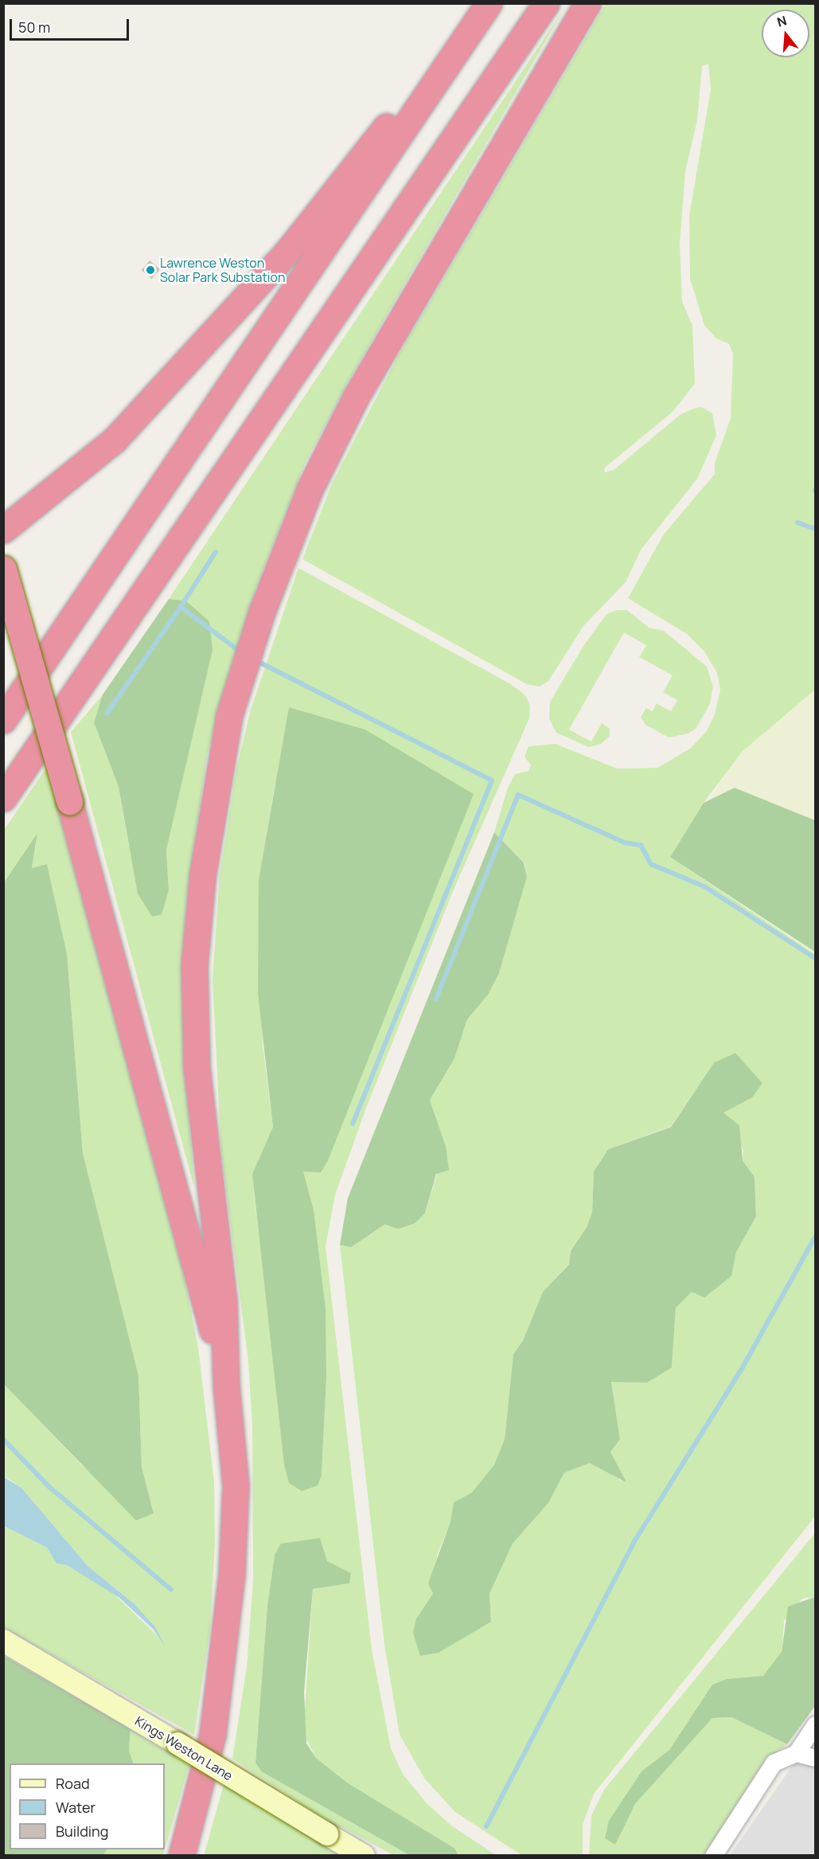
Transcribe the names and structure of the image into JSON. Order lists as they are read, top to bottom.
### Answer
{
  "streets": {
    "street": ["Kings Weston Lane"]
  },
  "places": ["Lawrence Weston Solar Park Substation"],
  "legend": ["Road", "Water", "Building"],
  "scale_bar": "50 m",
  "north": "top"
}
